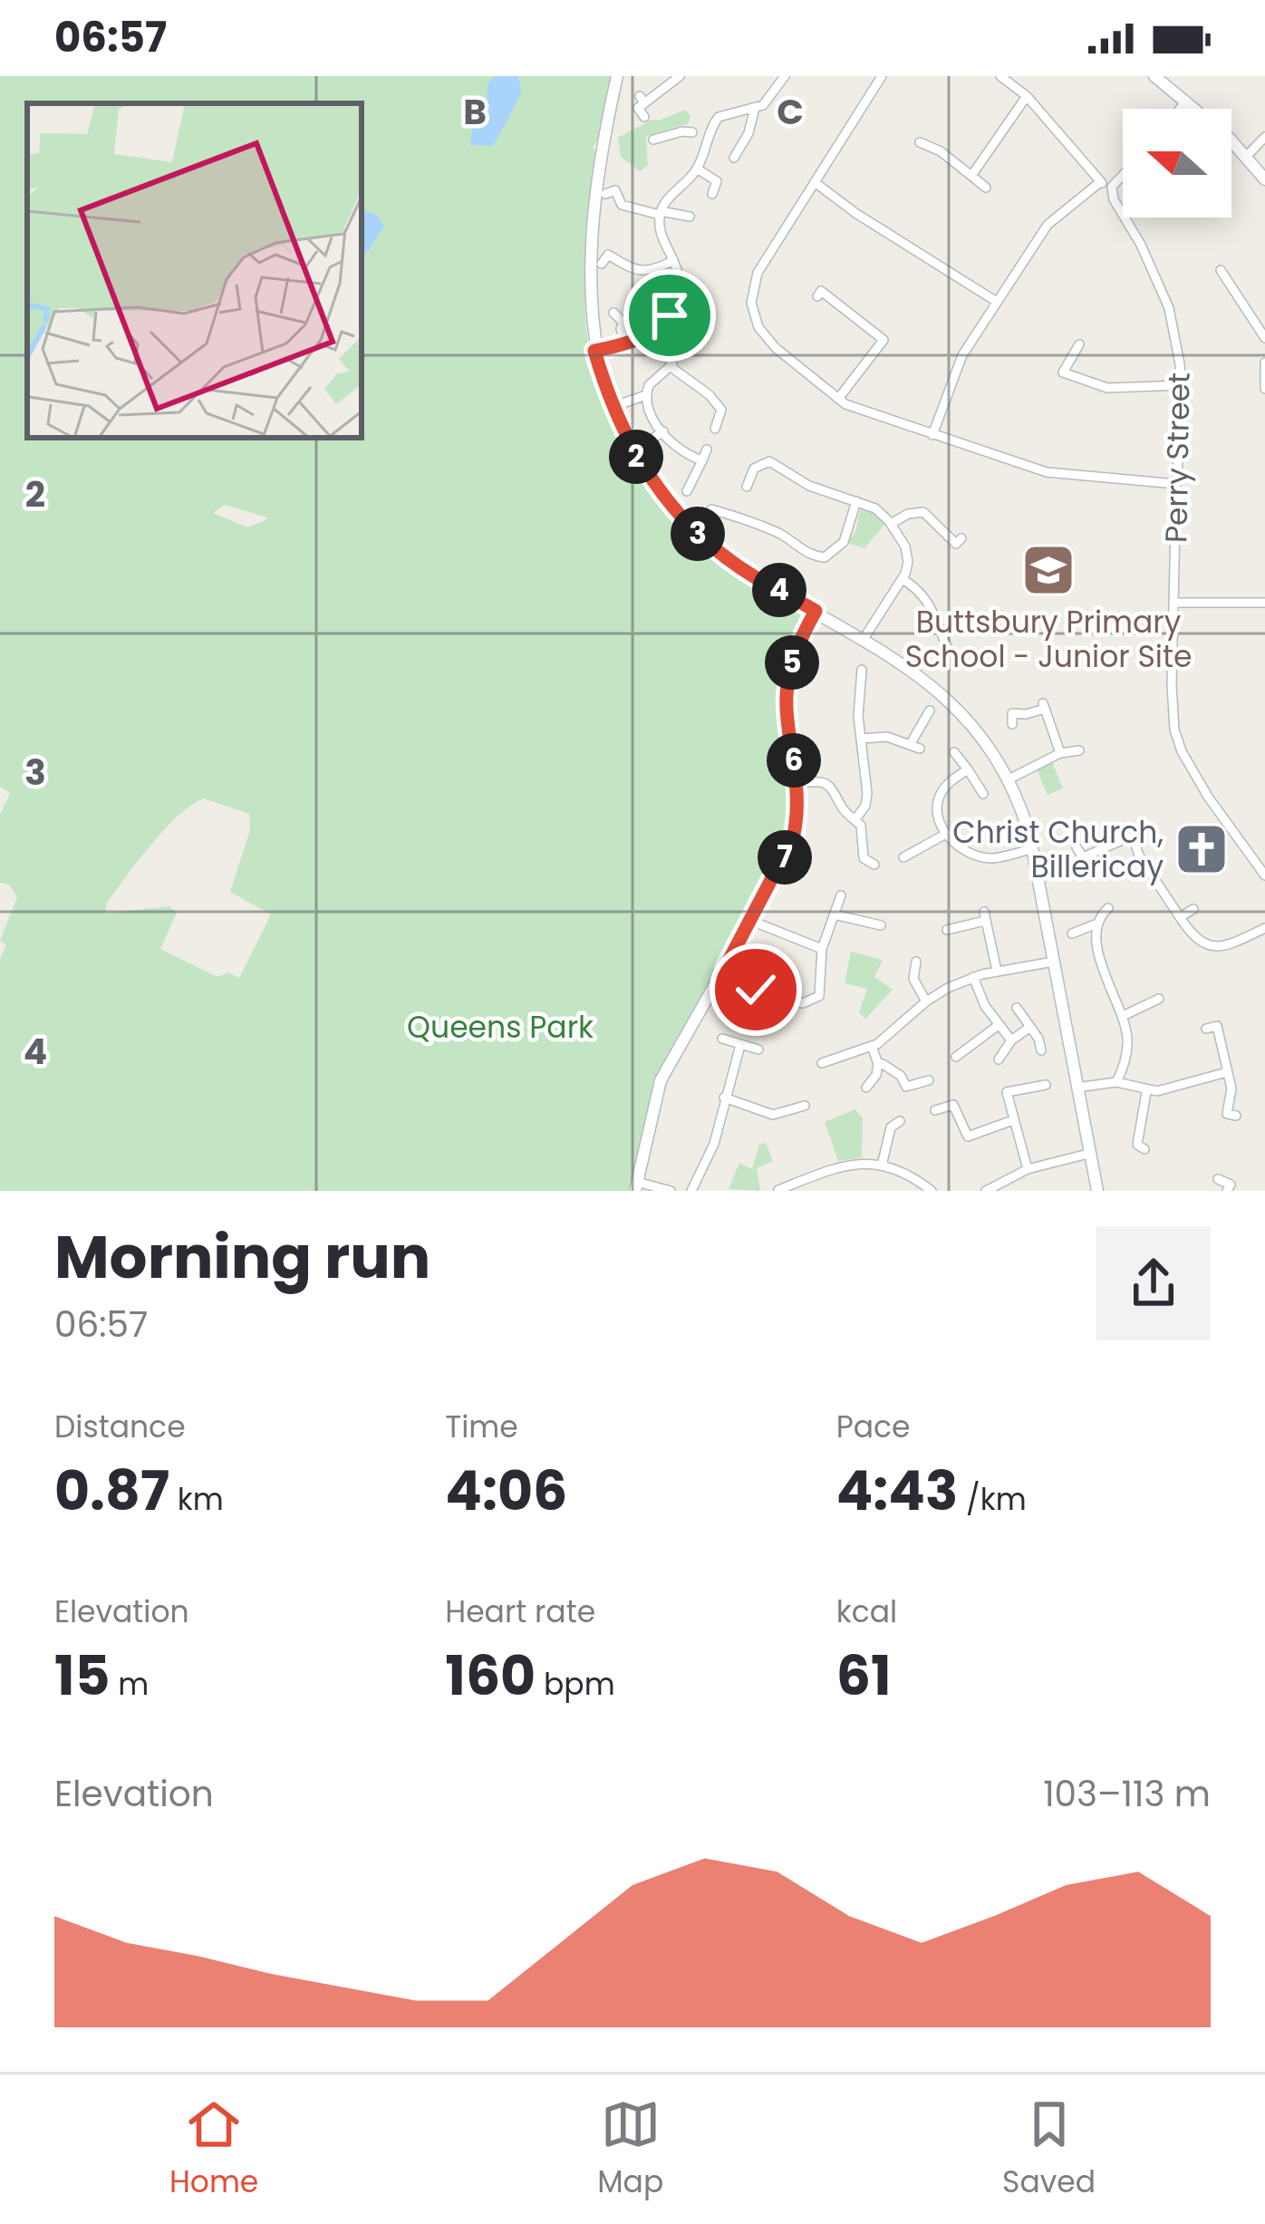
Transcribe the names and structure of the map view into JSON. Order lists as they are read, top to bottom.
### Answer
{
  "streets": {
    "street": ["Perry Street"]
  },
  "parks": ["Queens Park"],
  "places": {
    "school or university": ["Buttsbury Primary School - Junior Site"],
    "church": ["Christ Church, Billericay"]
  },
  "north": "left",
  "page": {
    "status": "06:57",
    "pins": [
      "2",
      "3",
      "4",
      "5",
      "6",
      "7"
    ],
    "heading": ["Morning run", "06:57"],
    "stats": [
      ["Distance", "0.87 km"],
      ["Time", "4:06"],
      ["Pace", "4:43 /km"],
      ["Elevation", "15 m"],
      ["Heart rate", "160 bpm"],
      ["kcal", "61"]
    ],
    "chart": ["Elevation", "103–113 m"],
    "tabs": ["Home", "Map", "Saved"]
  },
  "grid": {
    "columns": ["B", "C"],
    "rows": ["2", "3", "4"]
  }
}
